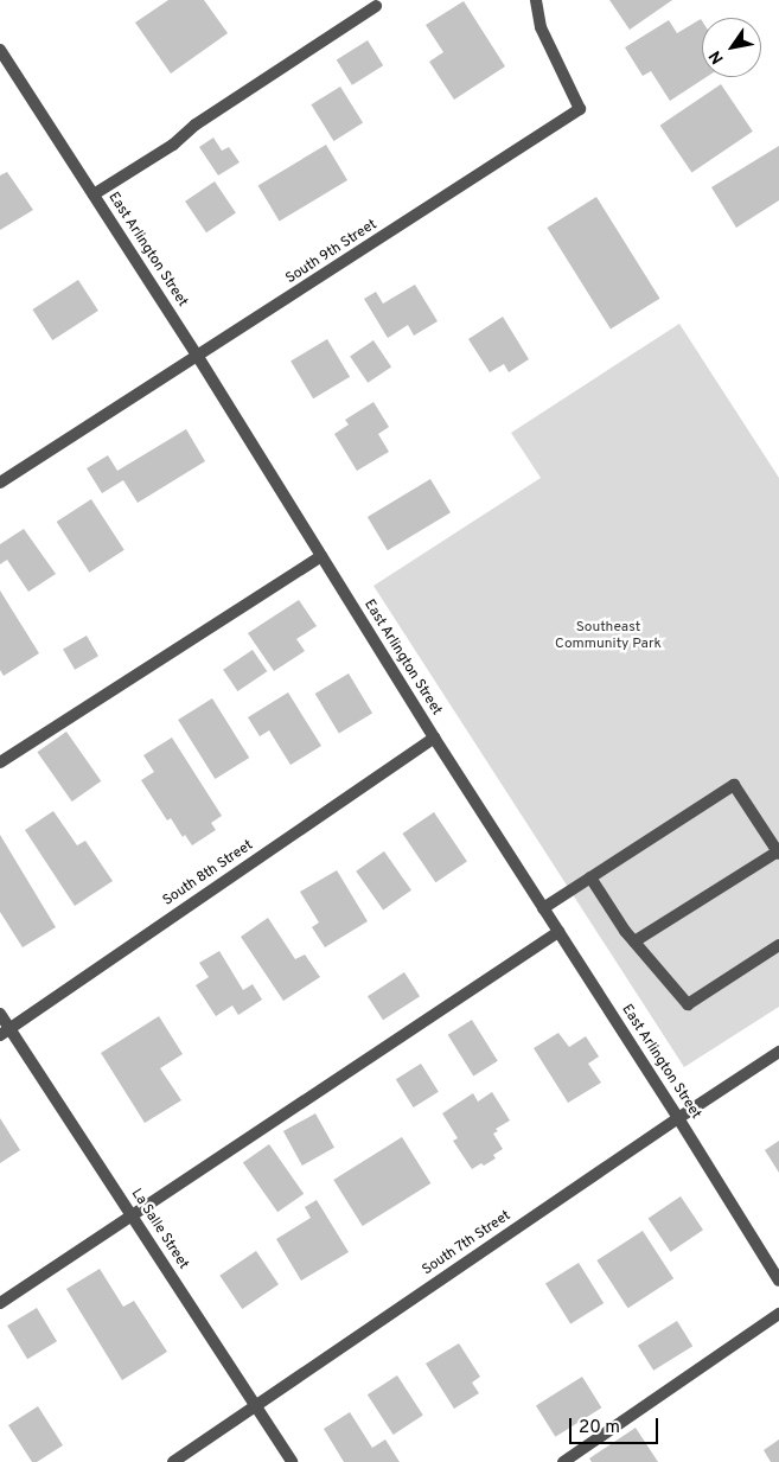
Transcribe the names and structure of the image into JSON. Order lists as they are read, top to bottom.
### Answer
{
  "streets": {
    "street": [
      "East Arlington Street",
      "South 9th Street",
      "South 8th Street",
      "La Salle Street",
      "South 7th Street"
    ]
  },
  "crossings": [
    ["East Arlington Street", "South 9th Street"],
    ["East Arlington Street", "South 8th Street"],
    ["East Arlington Street", "South 7th Street"],
    ["South 8th Street", "La Salle Street"],
    ["La Salle Street", "South 7th Street"]
  ],
  "parks": ["Southeast Community Park"],
  "scale_bar": "20 m",
  "north": "bottom left"
}
